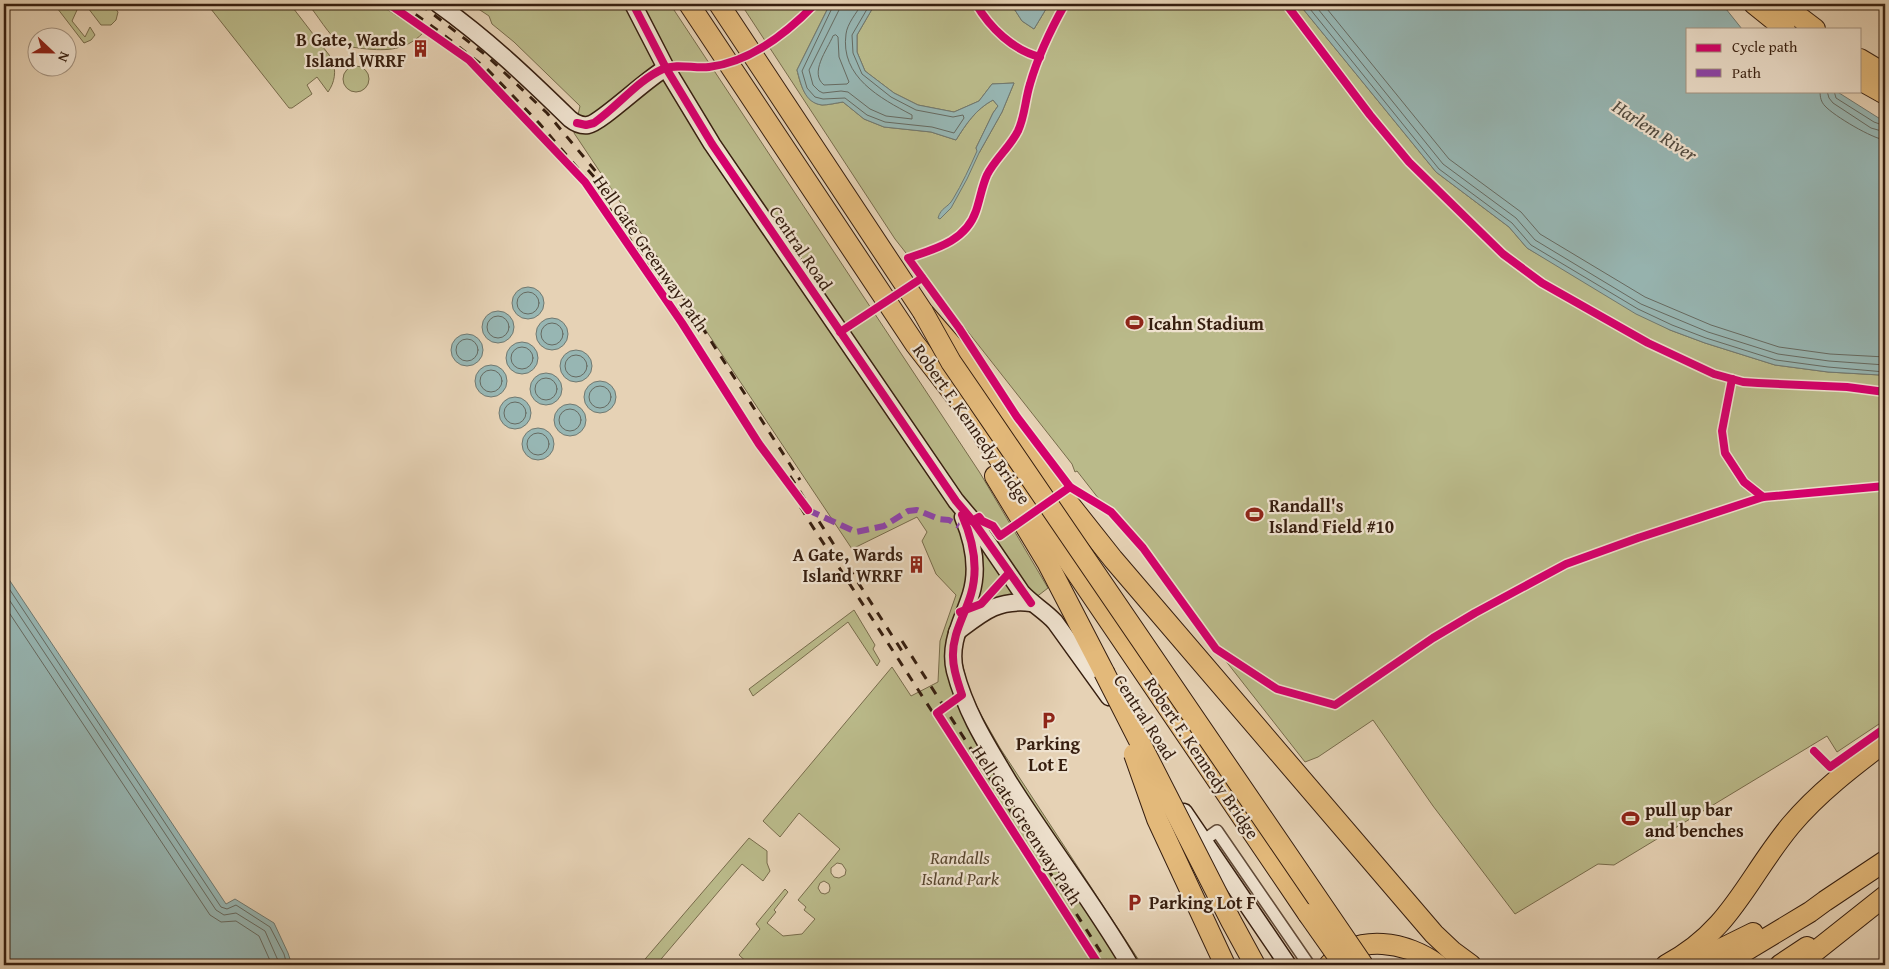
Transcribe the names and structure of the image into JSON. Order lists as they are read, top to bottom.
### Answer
{
  "streets": {
    "highway": ["Robert F. Kennedy Bridge"],
    "street": ["Central Road"],
    "cycle path": ["Hell Gate Greenway Path"]
  },
  "water": ["Harlem River"],
  "parks": ["Randalls Island Park"],
  "places": {
    "building": ["B Gate, Wards Island WRRF", "A Gate, Wards Island WRRF"],
    "sports": ["Icahn Stadium", "Randall's Island Field #10", "pull up bar and benches"],
    "parking": ["Parking Lot E", "Parking Lot F"]
  },
  "legend": ["Cycle path", "Path"],
  "north": "right"
}
